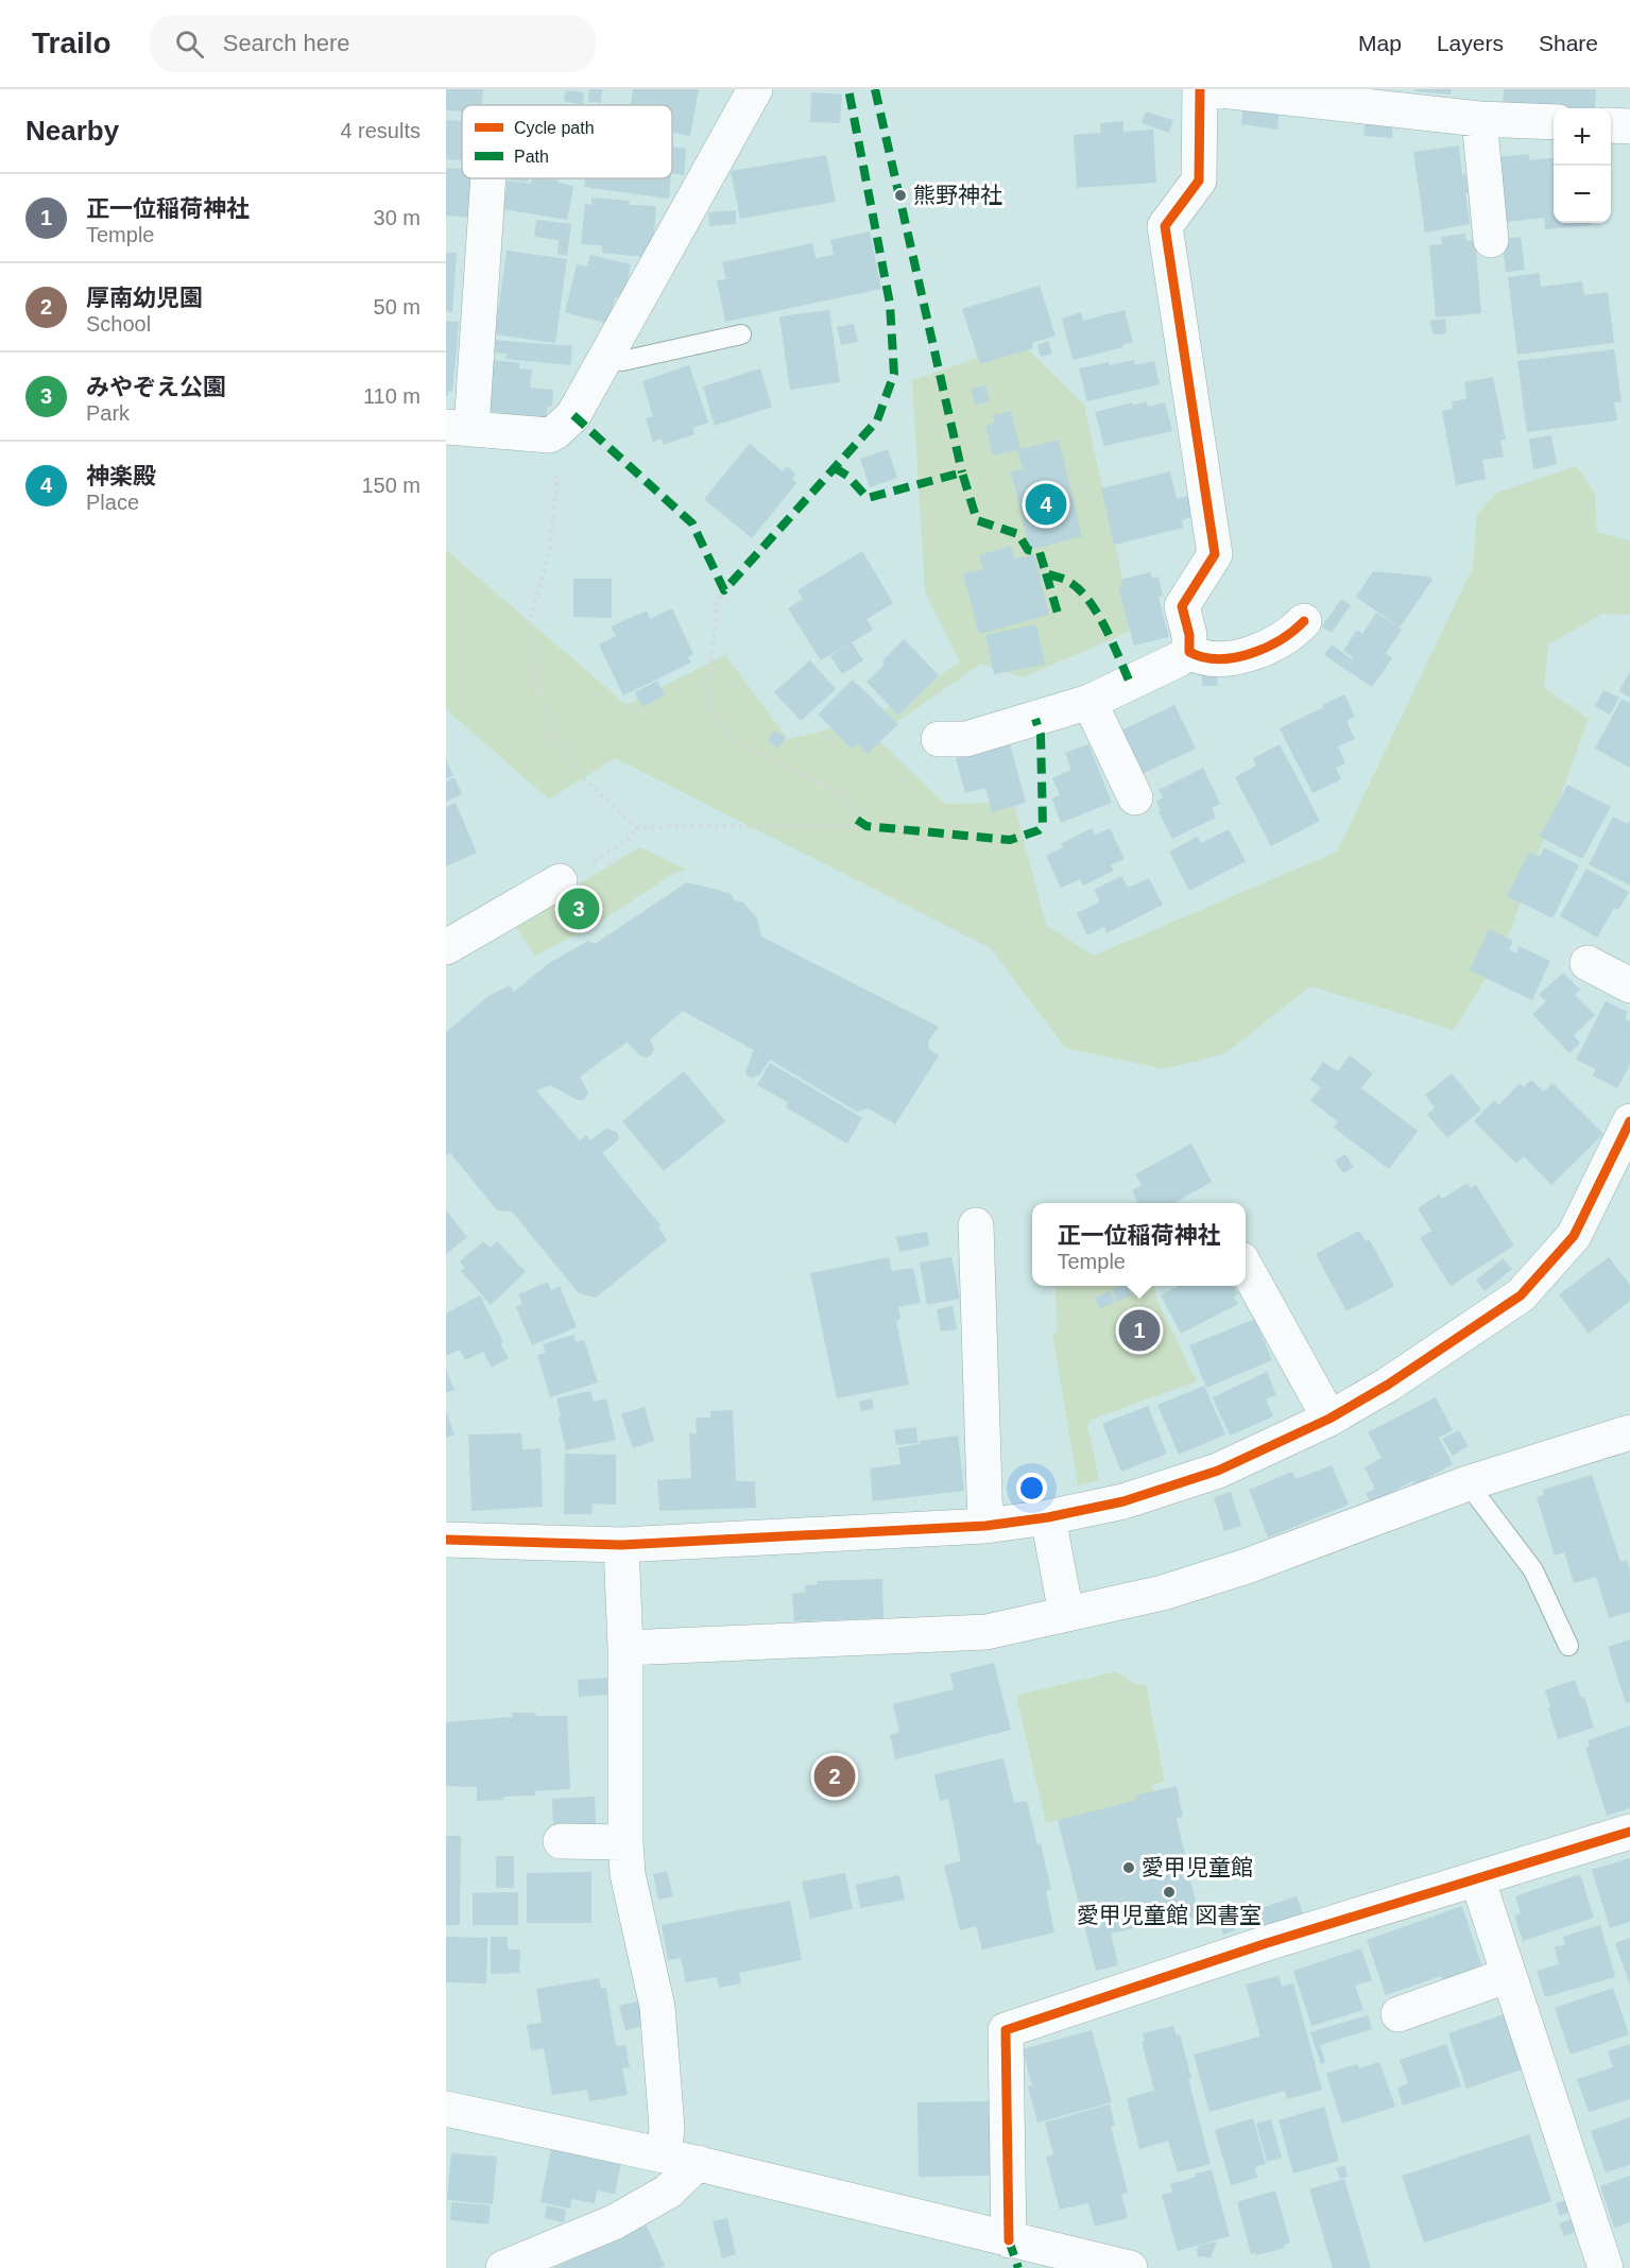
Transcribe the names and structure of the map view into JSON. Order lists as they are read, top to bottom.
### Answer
{
  "places": ["熊野神社", "愛甲児童館", "愛甲児童館 図書室"],
  "legend": ["Cycle path", "Path"],
  "page": {
    "header": "Trailo",
    "search": "Search here",
    "nav": ["Map", "Layers", "Share"],
    "heading": ["Nearby", "4 results"],
    "map_buttons": ["+", "−"],
    "list": [
      {
        "mark": "1",
        "name": "正一位稲荷神社",
        "note": "Temple",
        "value": "30 m"
      },
      {
        "mark": "2",
        "name": "厚南幼児園",
        "note": "School",
        "value": "50 m"
      },
      {
        "mark": "3",
        "name": "みやぞえ公園",
        "note": "Park",
        "value": "110 m"
      },
      {
        "mark": "4",
        "name": "神楽殿",
        "note": "Place",
        "value": "150 m"
      }
    ],
    "pins": [
      "4",
      "3",
      "1",
      "2"
    ],
    "popup": ["正一位稲荷神社", "Temple"]
  }
}
